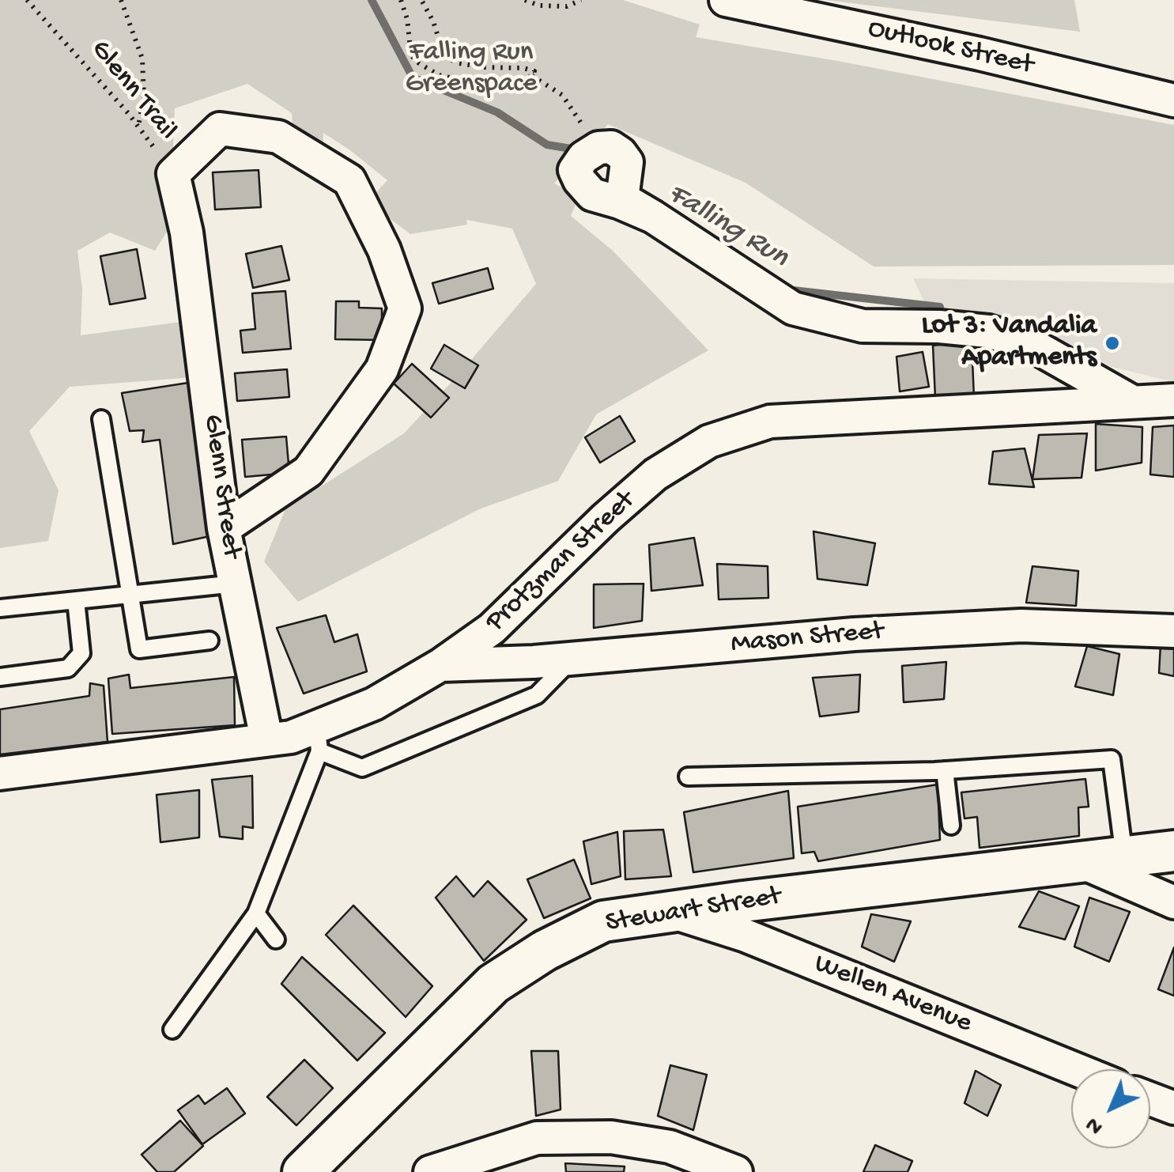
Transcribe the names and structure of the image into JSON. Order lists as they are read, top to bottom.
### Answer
{
  "streets": {
    "street": [
      "Outlook Street",
      "Glenn Street",
      "Protzman Street",
      "Mason Street",
      "Stewart Street",
      "Wellen Avenue"
    ],
    "path": ["Glenn Trail"]
  },
  "crossings": [
    ["Glenn Trail", "Glenn Street"],
    ["Glenn Street", "Protzman Street"],
    ["Protzman Street", "Mason Street"],
    ["Stewart Street", "Wellen Avenue"]
  ],
  "water": ["Falling Run"],
  "parks": ["Falling Run Greenspace"],
  "places": ["Lot 3: Vandalia Apartments"],
  "north": "bottom left"
}
